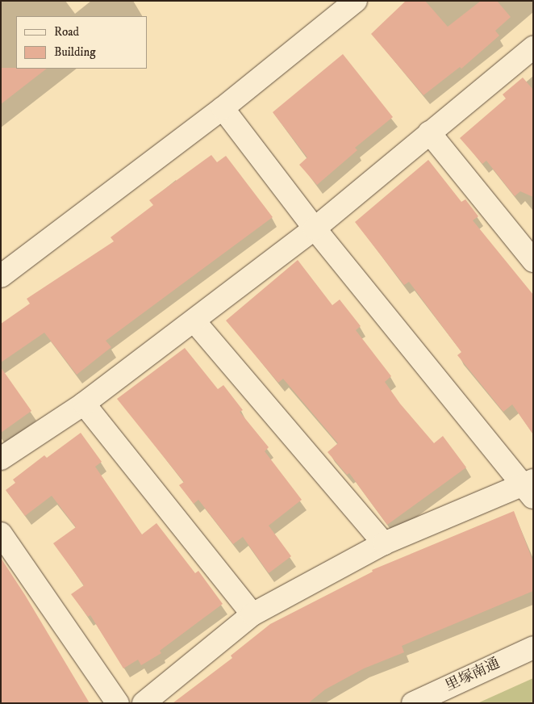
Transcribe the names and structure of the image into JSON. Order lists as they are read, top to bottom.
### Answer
{
  "streets": {
    "street": ["里塚南通"]
  },
  "legend": ["Road", "Building"]
}
